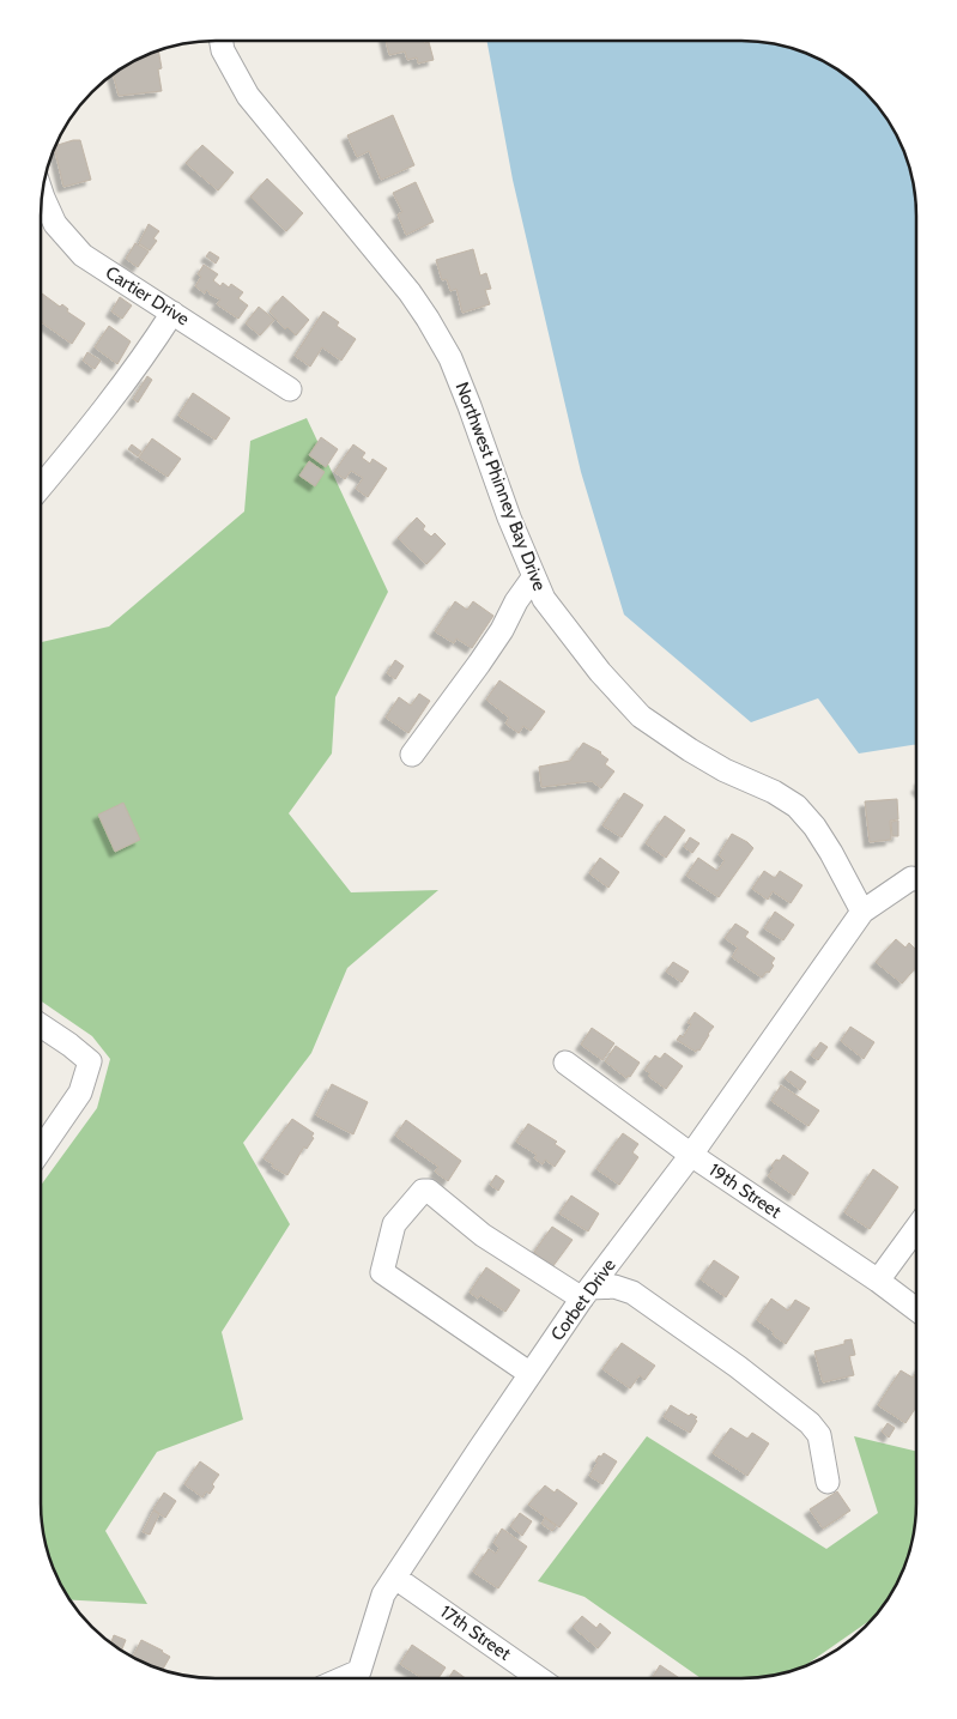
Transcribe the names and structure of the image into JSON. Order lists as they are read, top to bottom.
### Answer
{
  "streets": {
    "street": [
      "Cartier Drive",
      "Northwest Phinney Bay Drive",
      "19th Street",
      "Corbet Drive",
      "17th Street"
    ]
  },
  "crossings": [
    ["Northwest Phinney Bay Drive", "Corbet Drive"],
    ["19th Street", "Corbet Drive"],
    ["Corbet Drive", "17th Street"]
  ]
}
